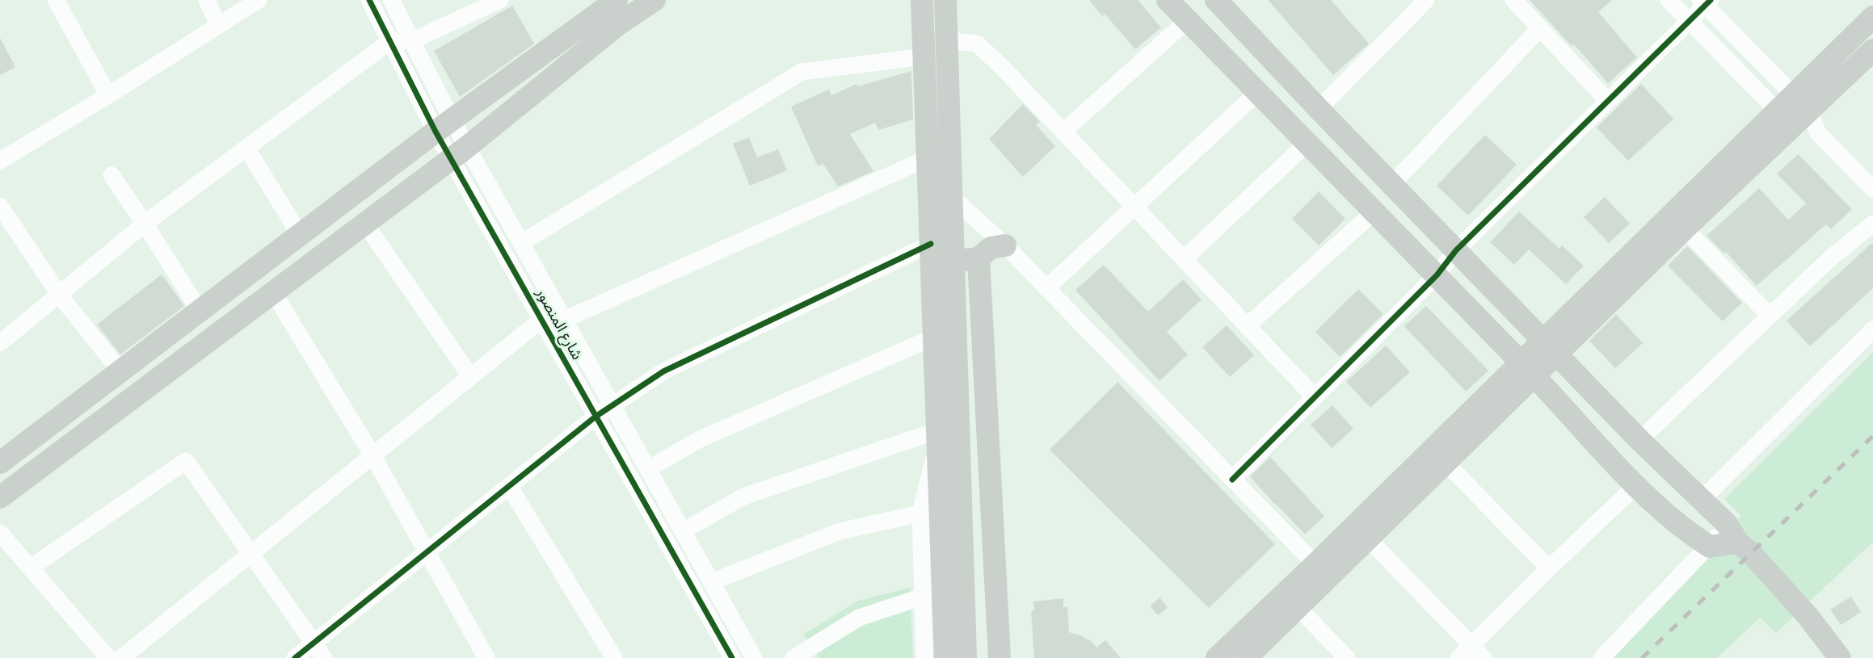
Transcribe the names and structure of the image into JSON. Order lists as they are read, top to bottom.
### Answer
{
  "streets": {
    "street": ["شارع المنصور"]
  }
}
